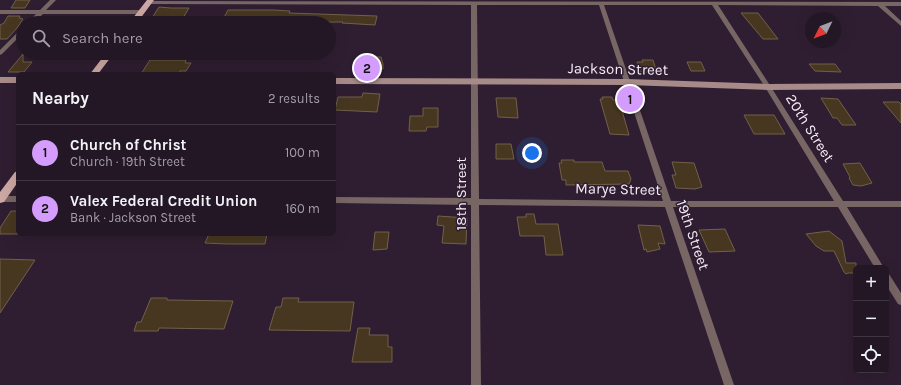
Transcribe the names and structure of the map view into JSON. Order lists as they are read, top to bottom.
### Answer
{
  "streets": {
    "main road": ["Jackson Street"],
    "street": [
      "20th Street",
      "Marye Street",
      "18th Street",
      "19th Street"
    ]
  },
  "crossings": [
    ["Jackson Street", "20th Street"],
    ["Jackson Street", "18th Street"],
    ["Jackson Street", "19th Street"],
    ["20th Street", "Marye Street"],
    ["Marye Street", "18th Street"],
    ["Marye Street", "19th Street"]
  ],
  "north": "bottom left",
  "page": {
    "search": "Search here",
    "pins": ["2", "1"],
    "heading": ["Nearby", "2 results"],
    "list": [
      {
        "mark": "1",
        "name": "Church of Christ",
        "note": "Church · 19th Street",
        "value": "100 m"
      },
      {
        "mark": "2",
        "name": "Valex Federal Credit Union",
        "note": "Bank · Jackson Street",
        "value": "160 m"
      }
    ],
    "map_buttons": ["+", "−"]
  }
}
